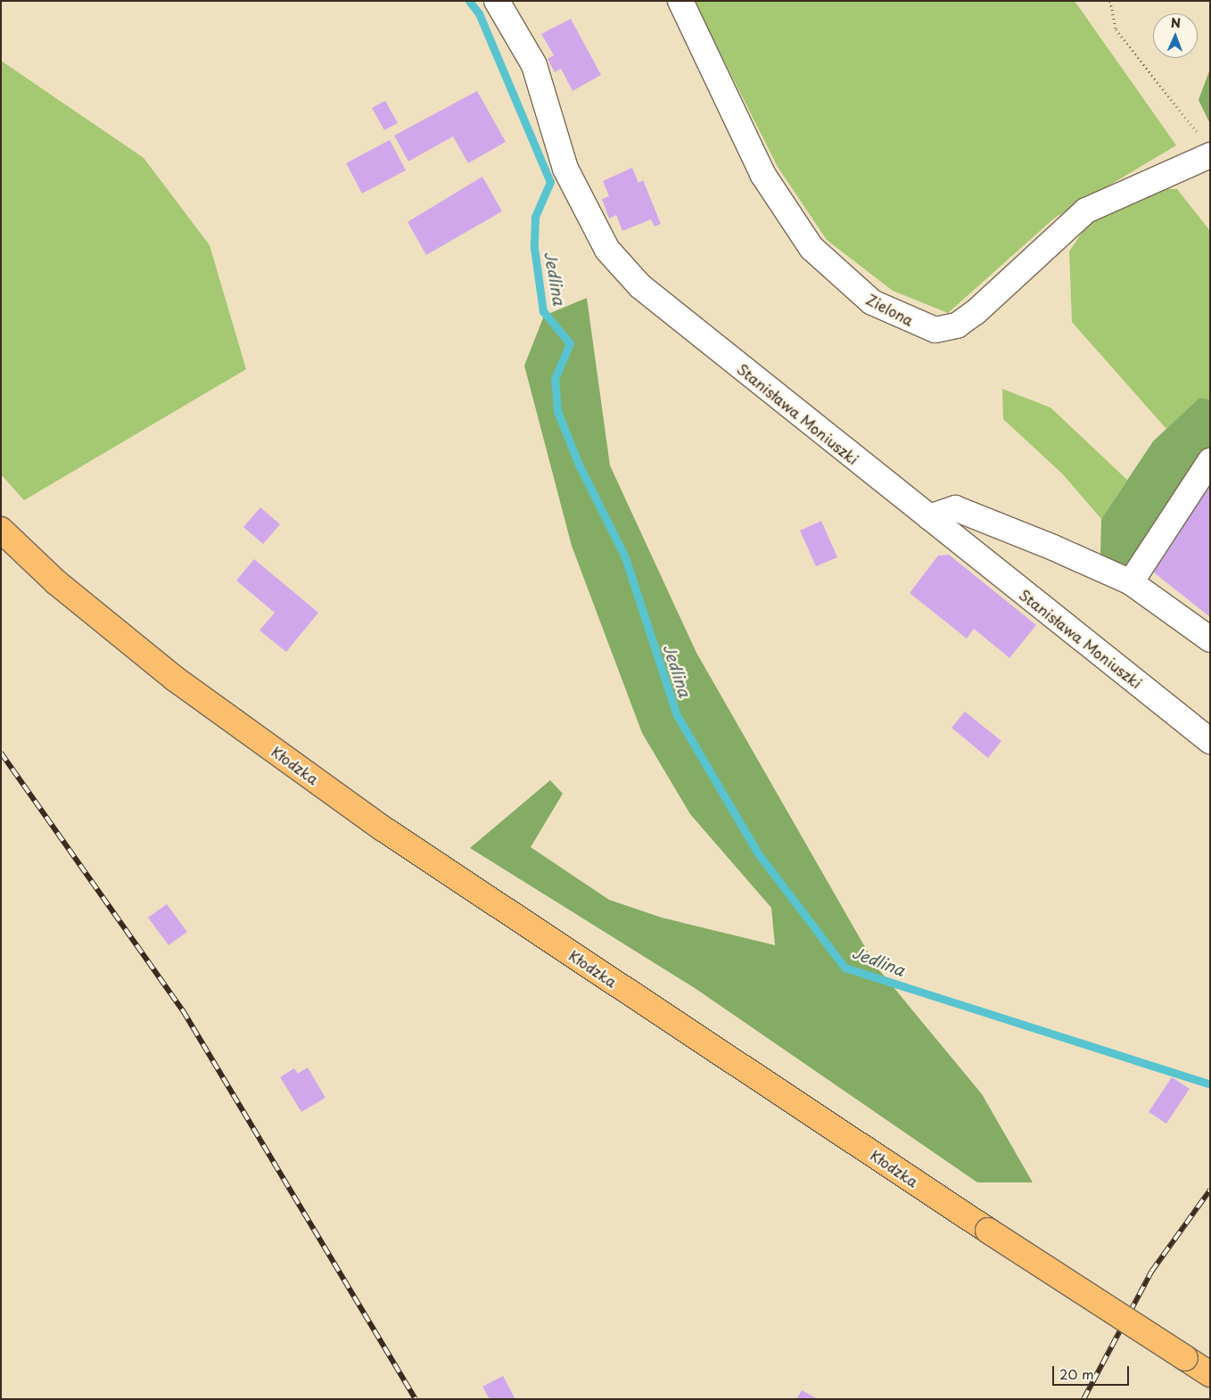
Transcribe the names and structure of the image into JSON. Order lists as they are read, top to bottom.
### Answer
{
  "streets": {
    "main road": ["Kłodzka"],
    "street": ["Zielona", "Stanisława Moniuszki"]
  },
  "water": ["Jedlina"],
  "scale_bar": "20 m",
  "north": "top"
}
